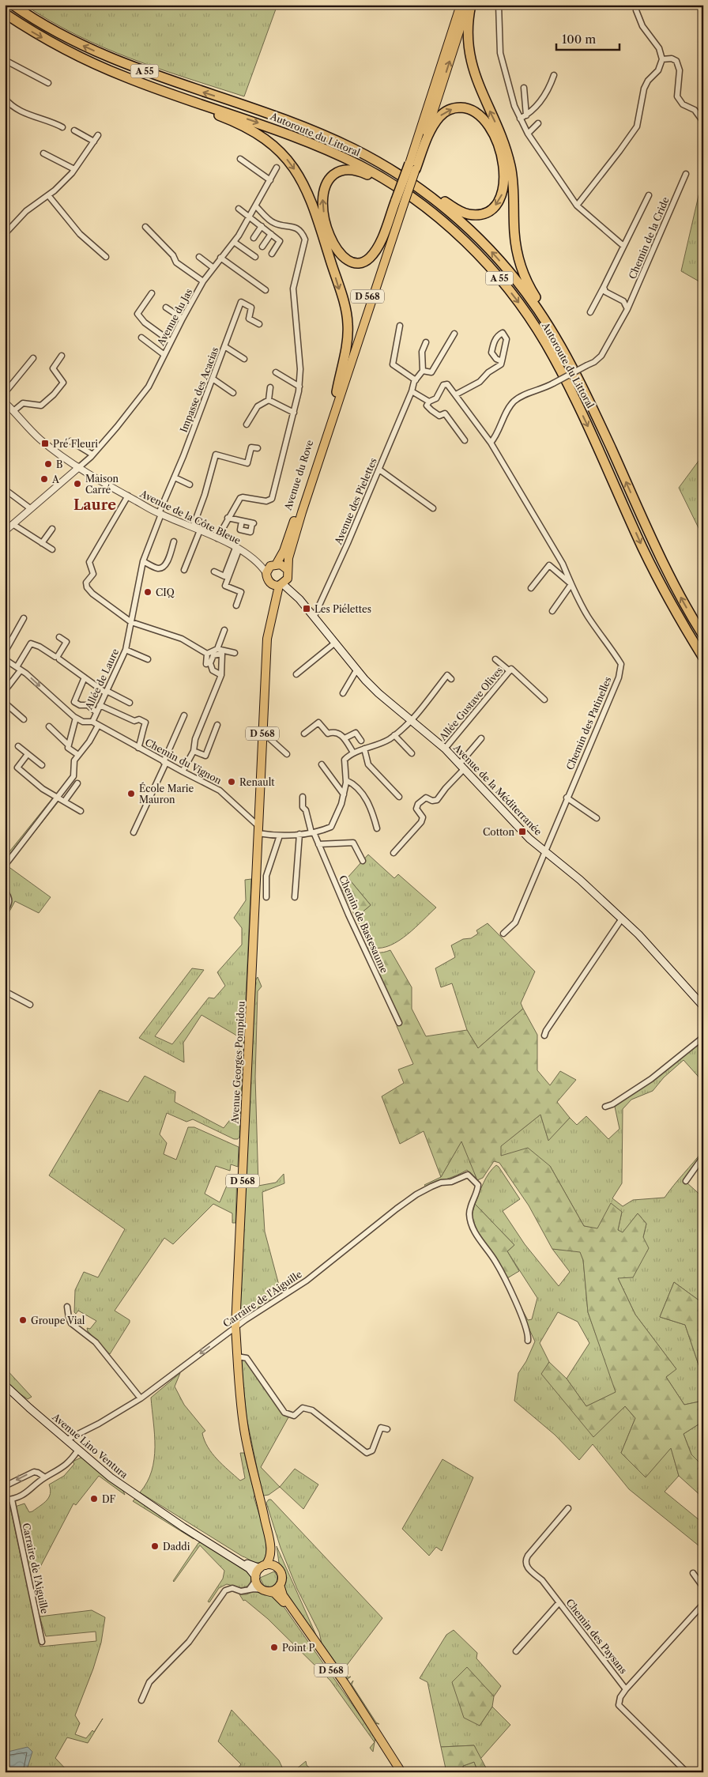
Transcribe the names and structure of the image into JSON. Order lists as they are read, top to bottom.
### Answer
{
  "streets": {
    "highway": ["A 55", "Autoroute du Littoral"],
    "main road": [
      "D 568",
      "Avenue du Rove",
      "Avenue de la Méditerranée",
      "Avenue Georges Pompidou",
      "Avenue Lino Ventura"
    ],
    "street": [
      "Chemin de la Cride",
      "Avenue du Jas",
      "Impasse des Acacias",
      "Avenue des Pielettes",
      "Avenue de la Côte Bleue",
      "Allée de Laure",
      "Allée Gustave Olives",
      "Chemin des Patinelles",
      "Chemin du Vignon",
      "Chemin de Bastesaume",
      "Carraire de l'Aiguille",
      "Chemin des Paysans"
    ]
  },
  "crossings": [
    ["Chemin de la Cride", "Chemin des Patinelles"],
    ["D 568", "Avenue du Rove"],
    ["D 568", "Avenue de la Côte Bleue"],
    ["D 568", "Avenue de la Méditerranée"],
    ["D 568", "Avenue Georges Pompidou"],
    ["D 568", "Avenue Lino Ventura"],
    ["Avenue du Jas", "Avenue de la Côte Bleue"],
    ["Impasse des Acacias", "Avenue de la Côte Bleue"],
    ["Impasse des Acacias", "Allée de Laure"],
    ["Avenue du Rove", "Avenue de la Côte Bleue"],
    ["Avenue du Rove", "Avenue de la Méditerranée"],
    ["Avenue du Rove", "Avenue Georges Pompidou"],
    ["Avenue des Pielettes", "Avenue de la Méditerranée"],
    ["Avenue de la Côte Bleue", "Allée de Laure"],
    ["Avenue de la Côte Bleue", "Avenue de la Méditerranée"],
    ["Avenue de la Côte Bleue", "Avenue Georges Pompidou"],
    ["Allée de Laure", "Chemin du Vignon"],
    ["Allée Gustave Olives", "Avenue de la Méditerranée"],
    ["Chemin des Patinelles", "Avenue de la Méditerranée"],
    ["Chemin du Vignon", "Avenue Georges Pompidou"],
    ["Avenue de la Méditerranée", "Avenue Georges Pompidou"],
    ["Avenue Georges Pompidou", "Carraire de l'Aiguille"],
    ["Avenue Georges Pompidou", "Avenue Lino Ventura"],
    ["Carraire de l'Aiguille", "Avenue Lino Ventura"]
  ],
  "districts": ["Laure"],
  "places": {
    "transit": ["Pré Fleuri", "Les Piélettes", "Cotton"],
    "other": [
      "B",
      "A",
      "Maison Carré",
      "CIQ",
      "Renault",
      "École Marie Mauron",
      "Groupe Vial",
      "DF",
      "Daddi",
      "Point P"
    ]
  },
  "scale_bar": "100 m"
}
